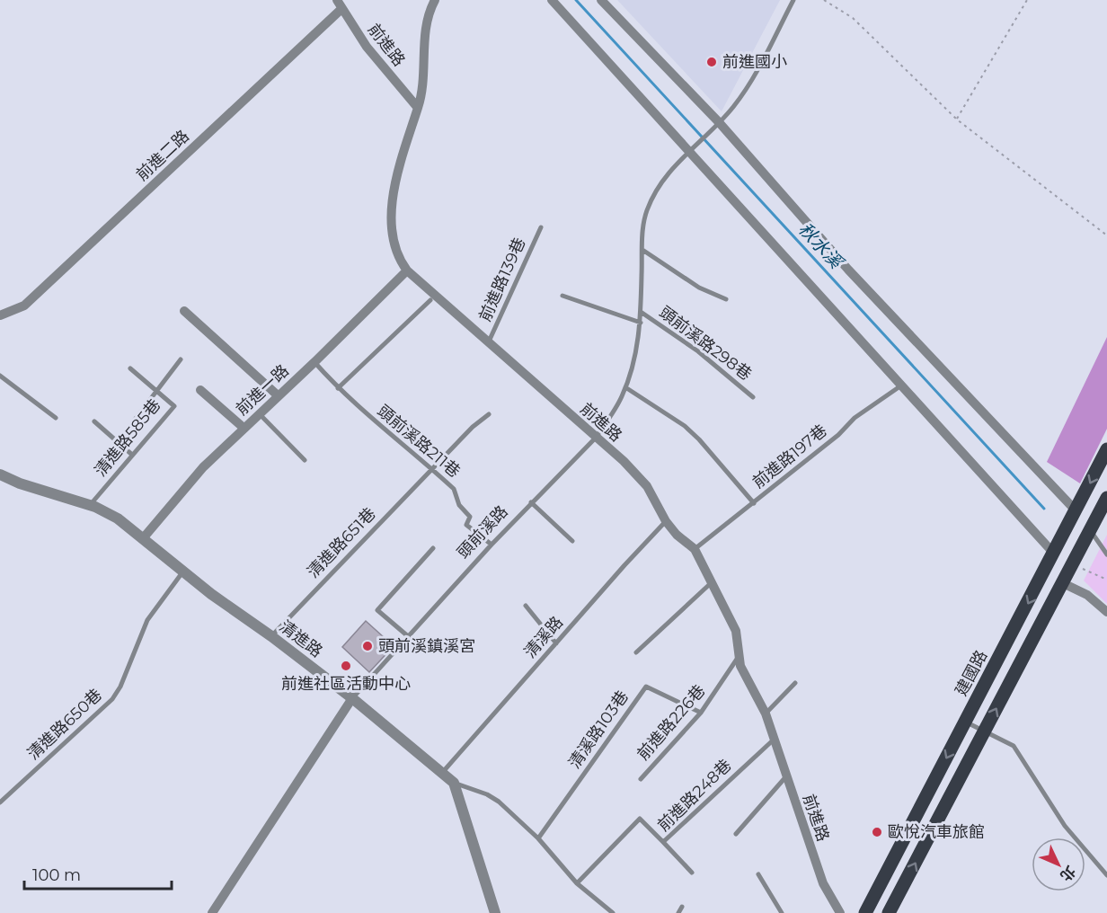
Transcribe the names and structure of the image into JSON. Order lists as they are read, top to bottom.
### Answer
{
  "streets": {
    "main road": ["建國路"],
    "street": [
      "前進路",
      "前進二路",
      "前進一路",
      "頭前溪路",
      "清進路"
    ],
    "lane": [
      "前進路139巷",
      "頭前溪路298巷",
      "清進路585巷",
      "頭前溪路211巷",
      "前進路197巷",
      "清進路651巷",
      "清溪路",
      "前進路226巷",
      "清進路650巷",
      "清溪路103巷",
      "前進路248巷"
    ]
  },
  "crossings": [
    ["前進路", "前進二路"],
    ["前進路", "前進路139巷"],
    ["前進路", "前進一路"],
    ["前進路", "前進路197巷"],
    ["前進路", "頭前溪路"],
    ["前進路", "清溪路"],
    ["前進路", "前進路226巷"],
    ["前進路", "前進路248巷"],
    ["頭前溪路298巷", "頭前溪路"],
    ["前進一路", "頭前溪路211巷"],
    ["前進一路", "清進路"],
    ["清進路585巷", "清進路"],
    ["頭前溪路211巷", "頭前溪路"],
    ["頭前溪路211巷", "清進路651巷"],
    ["頭前溪路", "清進路"],
    ["清進路651巷", "清進路"],
    ["清溪路", "清進路"],
    ["清進路", "清進路650巷"],
    ["前進路226巷", "清溪路103巷"]
  ],
  "water": ["秋水溪"],
  "places": [
    "前進國小",
    "頭前溪鎮溪宮",
    "前進社區活動中心",
    "歐悅汽車旅館"
  ],
  "scale_bar": "100 m",
  "north": "bottom right"
}
